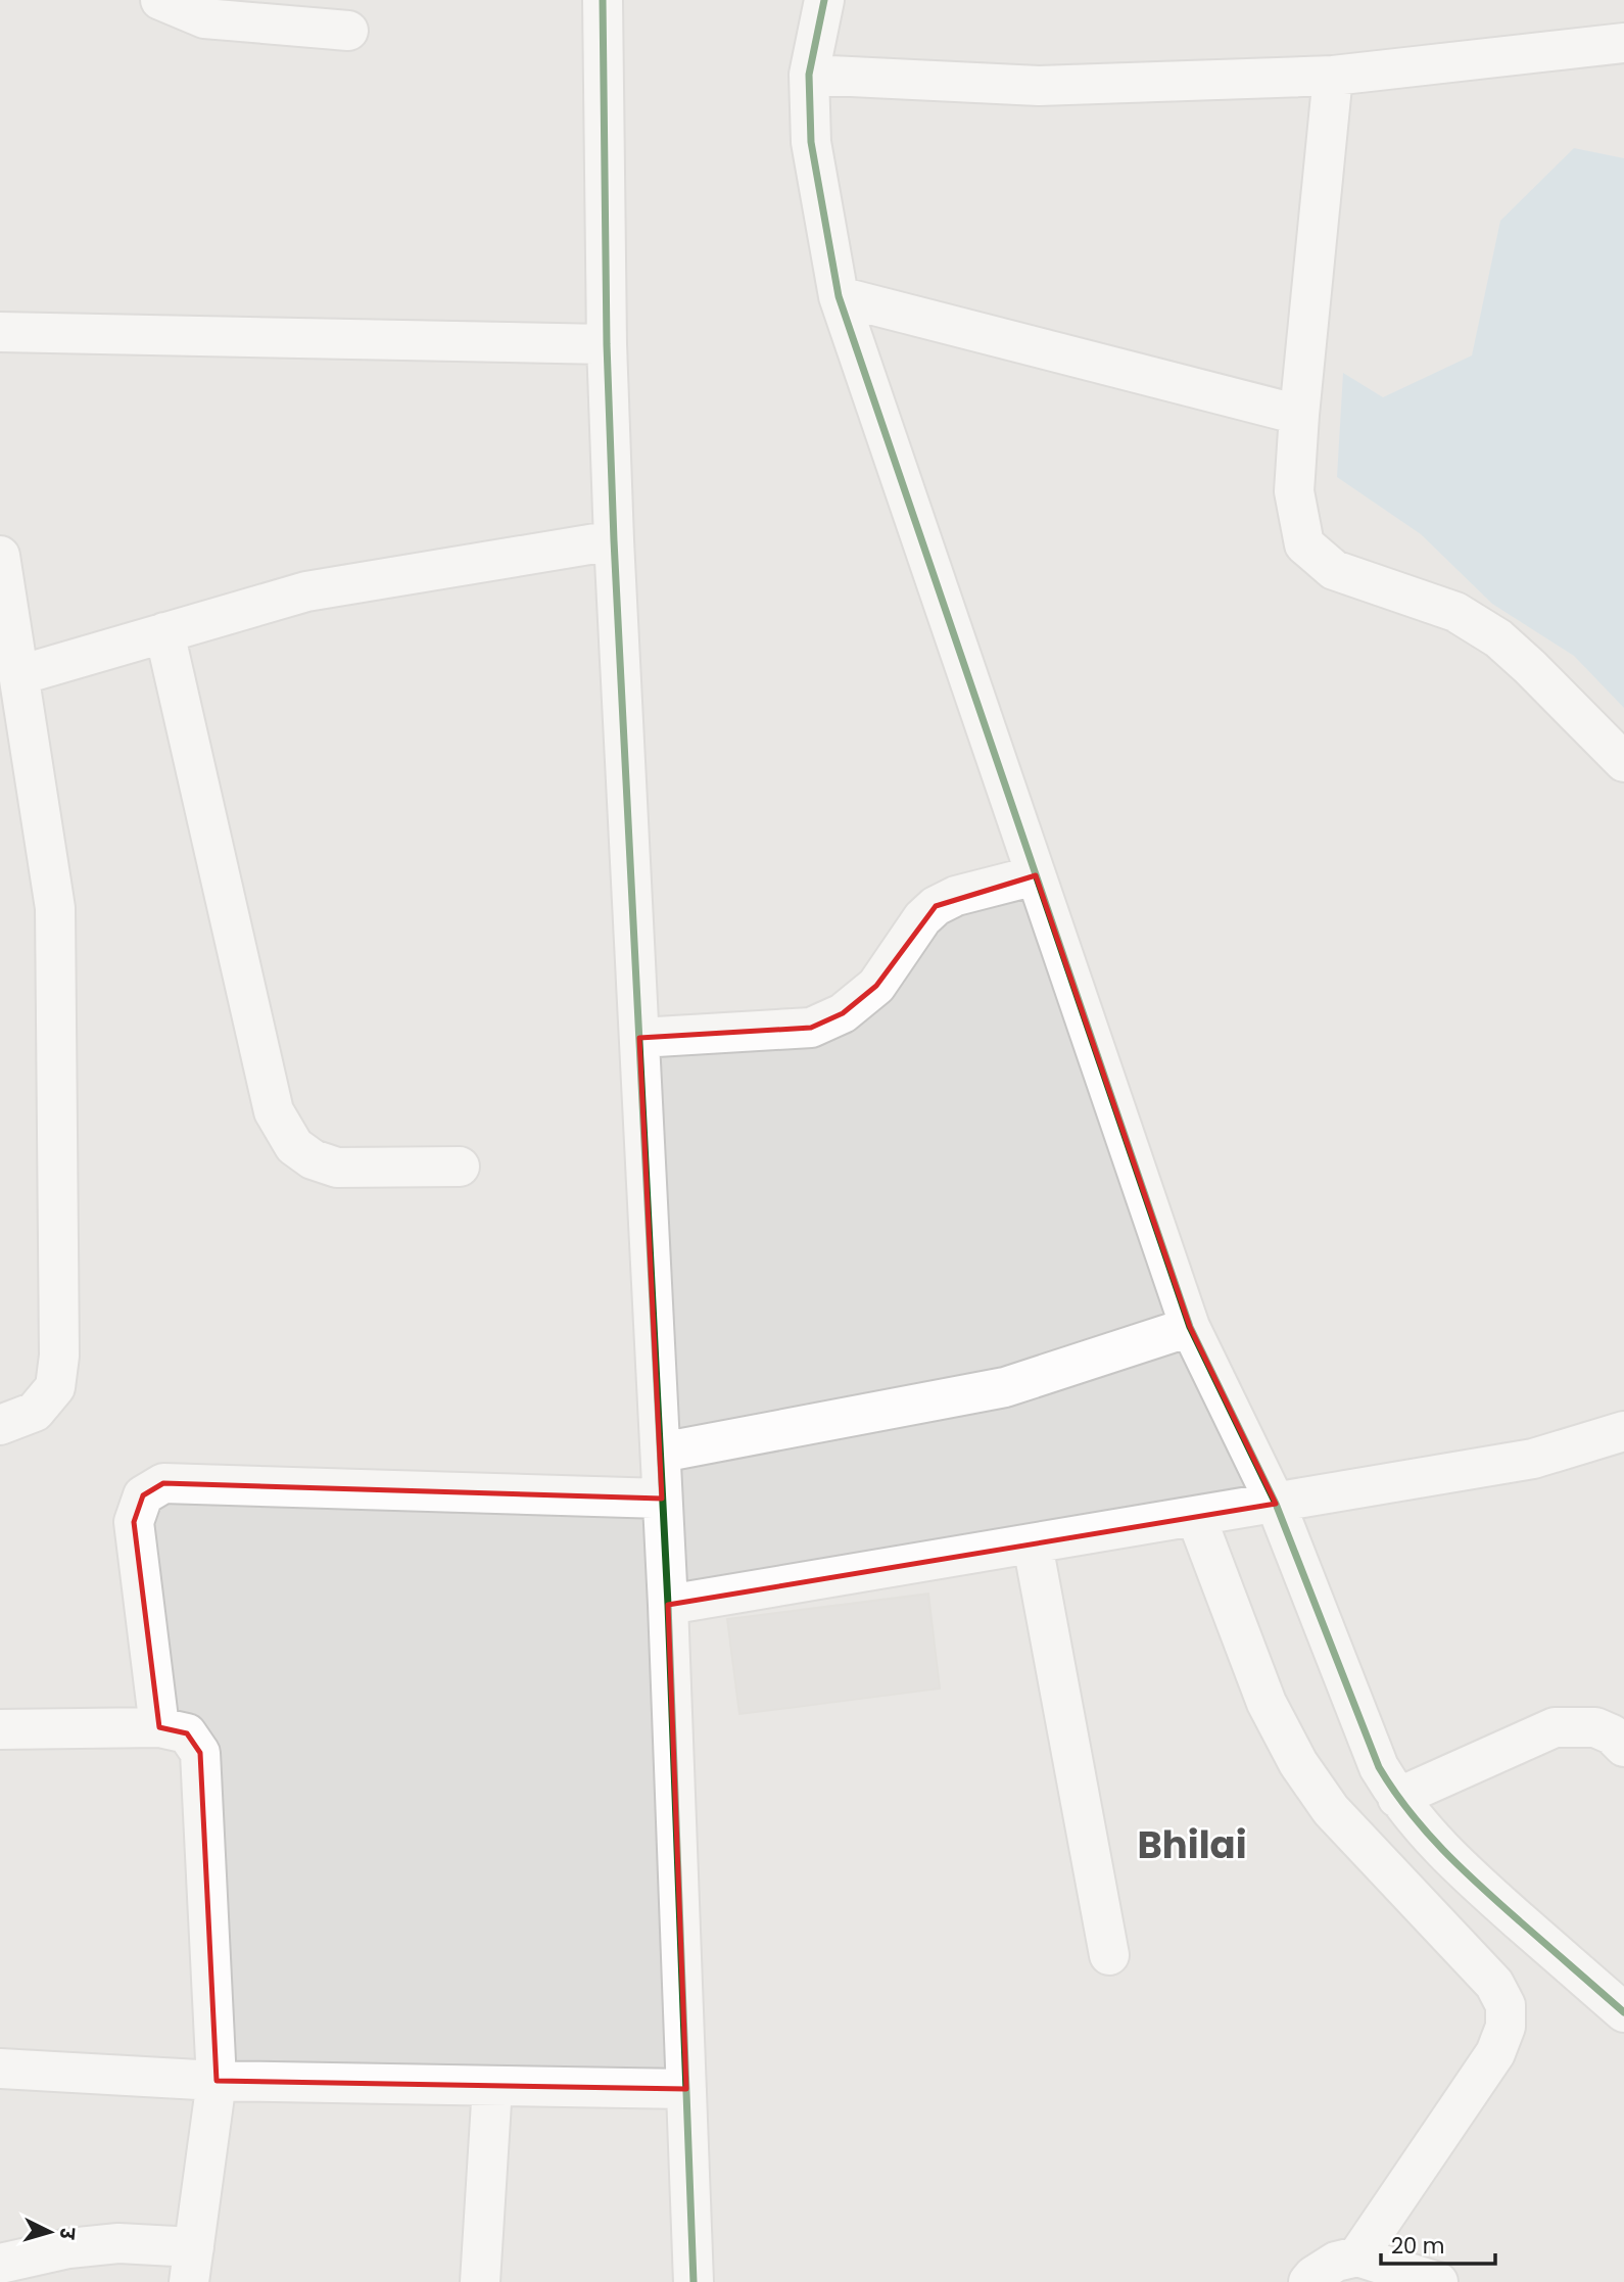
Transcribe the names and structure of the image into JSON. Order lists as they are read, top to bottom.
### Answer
{
  "districts": ["Bhilai"],
  "scale_bar": "20 m",
  "north": "right"
}
